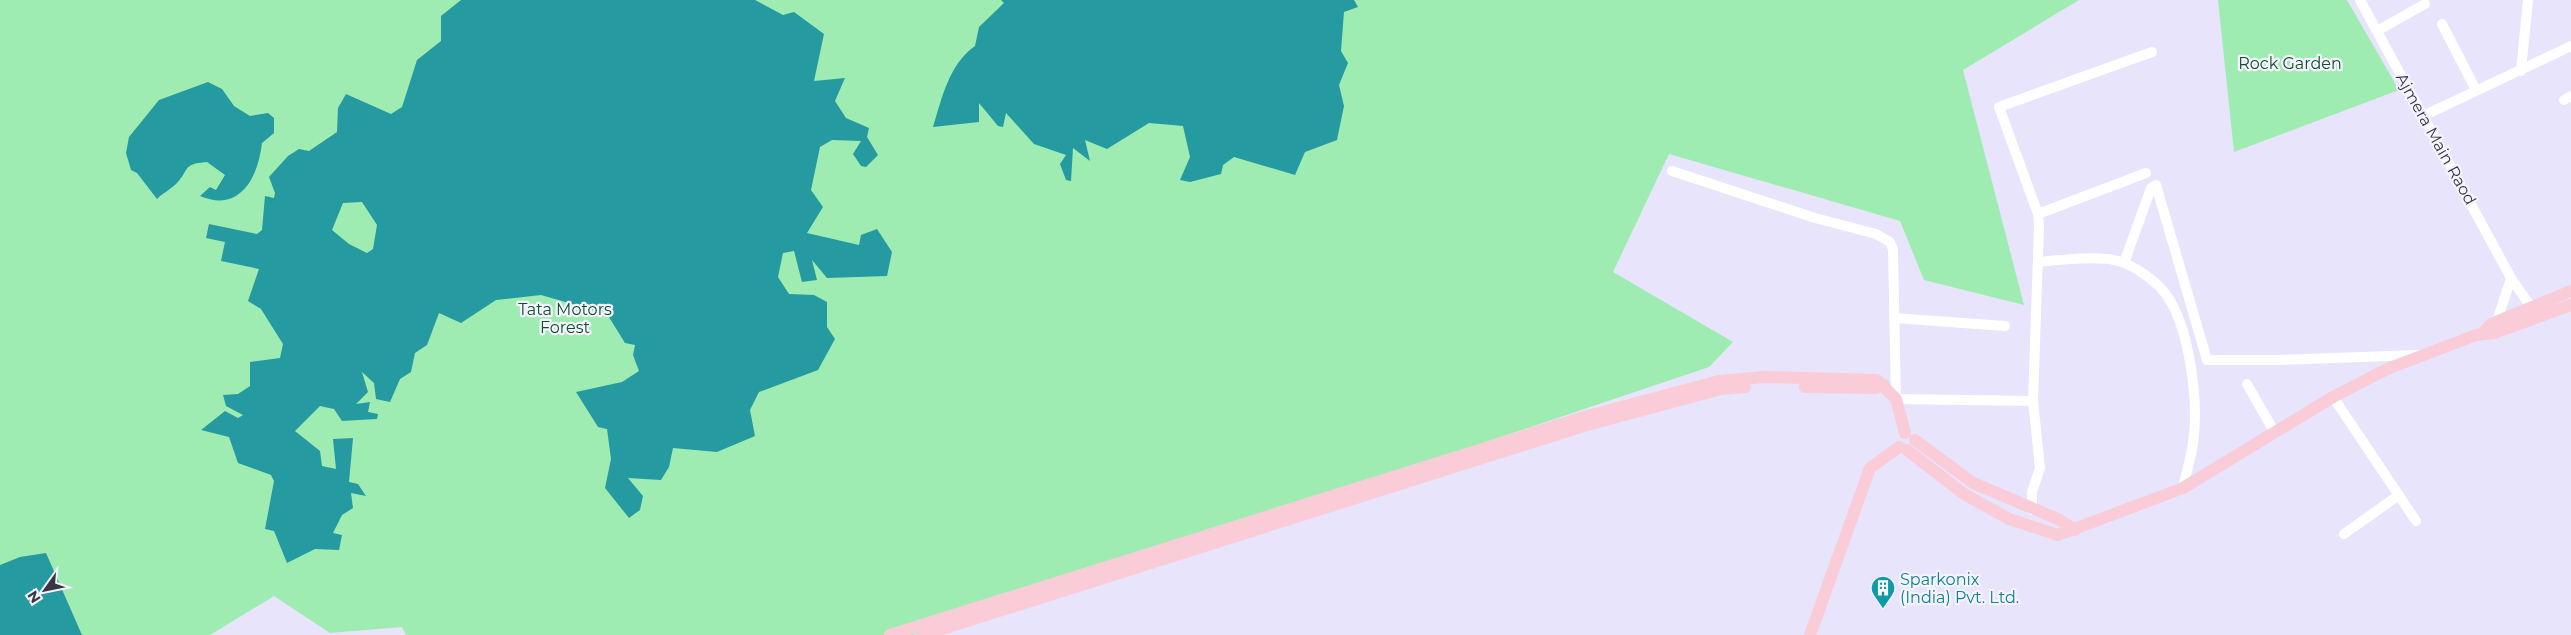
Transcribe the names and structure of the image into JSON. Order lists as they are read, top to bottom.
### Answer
{
  "streets": {
    "street": ["Ajmera Main Raod"]
  },
  "parks": ["Rock Garden", "Tata Motors Forest"],
  "places": {
    "building": ["Sparkonix (India) Pvt. Ltd."]
  },
  "north": "bottom left"
}
